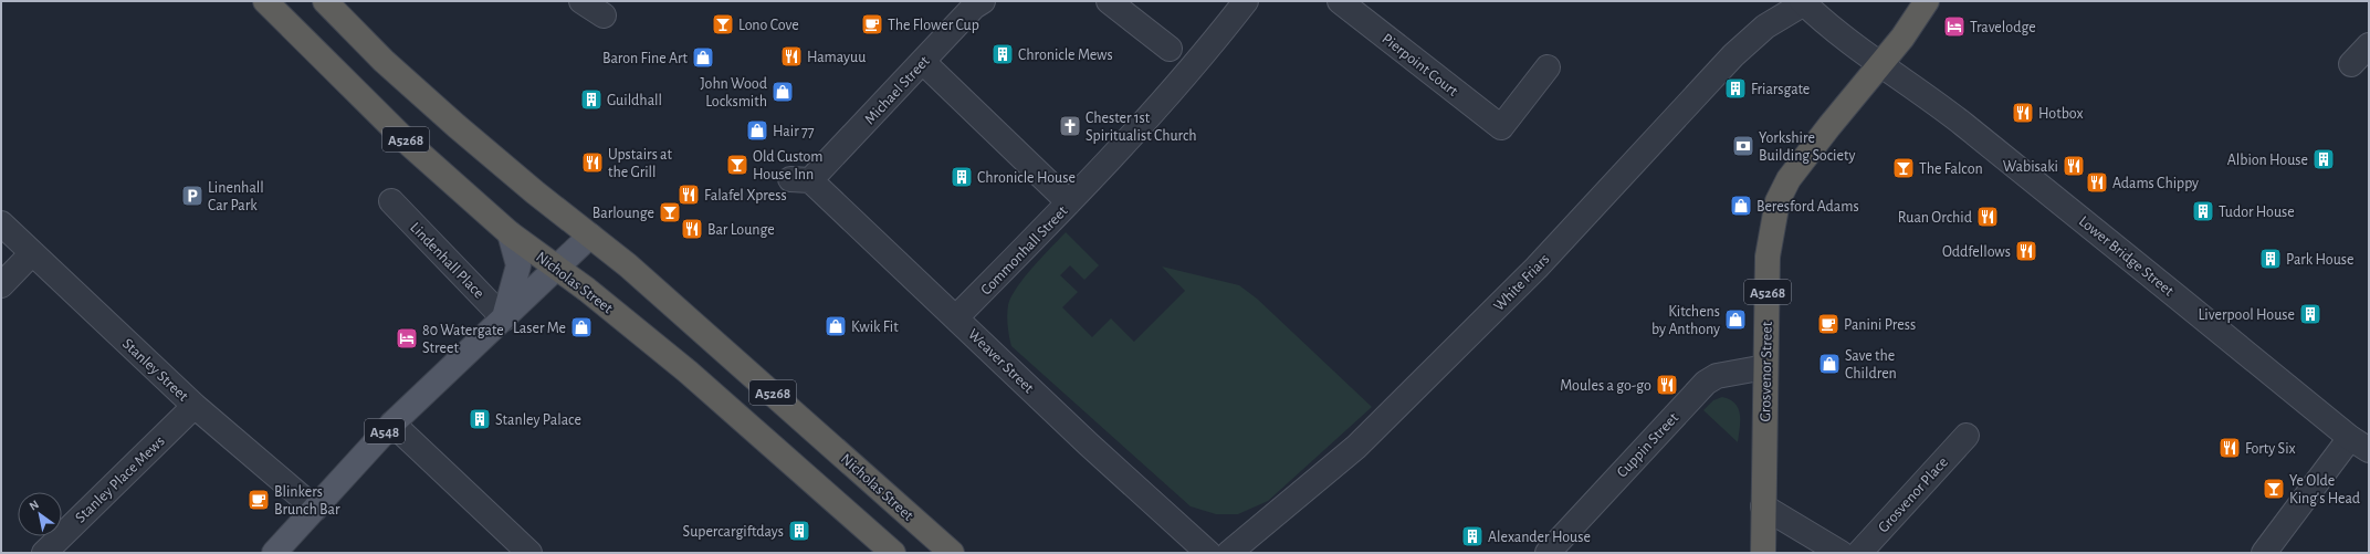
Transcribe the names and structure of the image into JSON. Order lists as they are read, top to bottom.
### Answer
{
  "streets": {
    "highway": ["A5268", "Nicholas Street", "Grosvenor Street"],
    "main road": ["A548"],
    "street": [
      "Pierpoint Court",
      "Michael Street",
      "Commonhall Street",
      "Lower Bridge Street",
      "Lindenhall Place",
      "White Friars",
      "Weaver Street",
      "Stanley Street",
      "Cuppin Street",
      "Stanley Place Mews",
      "Grosvenor Place"
    ]
  },
  "crossings": [
    ["Michael Street", "Weaver Street"],
    ["A5268", "Lower Bridge Street"],
    ["A5268", "Grosvenor Street"],
    ["Commonhall Street", "Weaver Street"],
    ["Lower Bridge Street", "White Friars"],
    ["Lower Bridge Street", "Grosvenor Street"],
    ["Lindenhall Place", "A548"],
    ["Nicholas Street", "A548"],
    ["Stanley Street", "A548"],
    ["Stanley Street", "Stanley Place Mews"],
    ["Grosvenor Street", "Cuppin Street"]
  ],
  "places": {
    "bar": [
      "Lono Cove",
      "Old Custom House Inn",
      "The Falcon",
      "Barlounge",
      "Ye Olde King's Head"
    ],
    "cafe": ["The Flower Cup", "Panini Press", "Blinkers Brunch Bar"],
    "hotel": ["Travelodge", "80 Watergate Street"],
    "building": [
      "Chronicle Mews",
      "Friarsgate",
      "Guildhall",
      "Albion House",
      "Chronicle House",
      "Tudor House",
      "Park House",
      "Liverpool House",
      "Stanley Palace",
      "Supercargiftdays",
      "Alexander House"
    ],
    "restaurant": [
      "Hamayuu",
      "Hotbox",
      "Upstairs at the Grill",
      "Wabisaki",
      "Adams Chippy",
      "Falafel Xpress",
      "Ruan Orchid",
      "Bar Lounge",
      "Oddfellows",
      "Moules a go-go",
      "Forty Six"
    ],
    "shop": [
      "Baron Fine Art",
      "John Wood Locksmith",
      "Hair 77",
      "Beresford Adams",
      "Kitchens by Anthony",
      "Kwik Fit",
      "Laser Me",
      "Save the Children"
    ],
    "church": ["Chester 1st Spiritualist Church"],
    "bank": ["Yorkshire Building Society"],
    "parking": ["Linenhall Car Park"]
  },
  "north": "top left"
}
